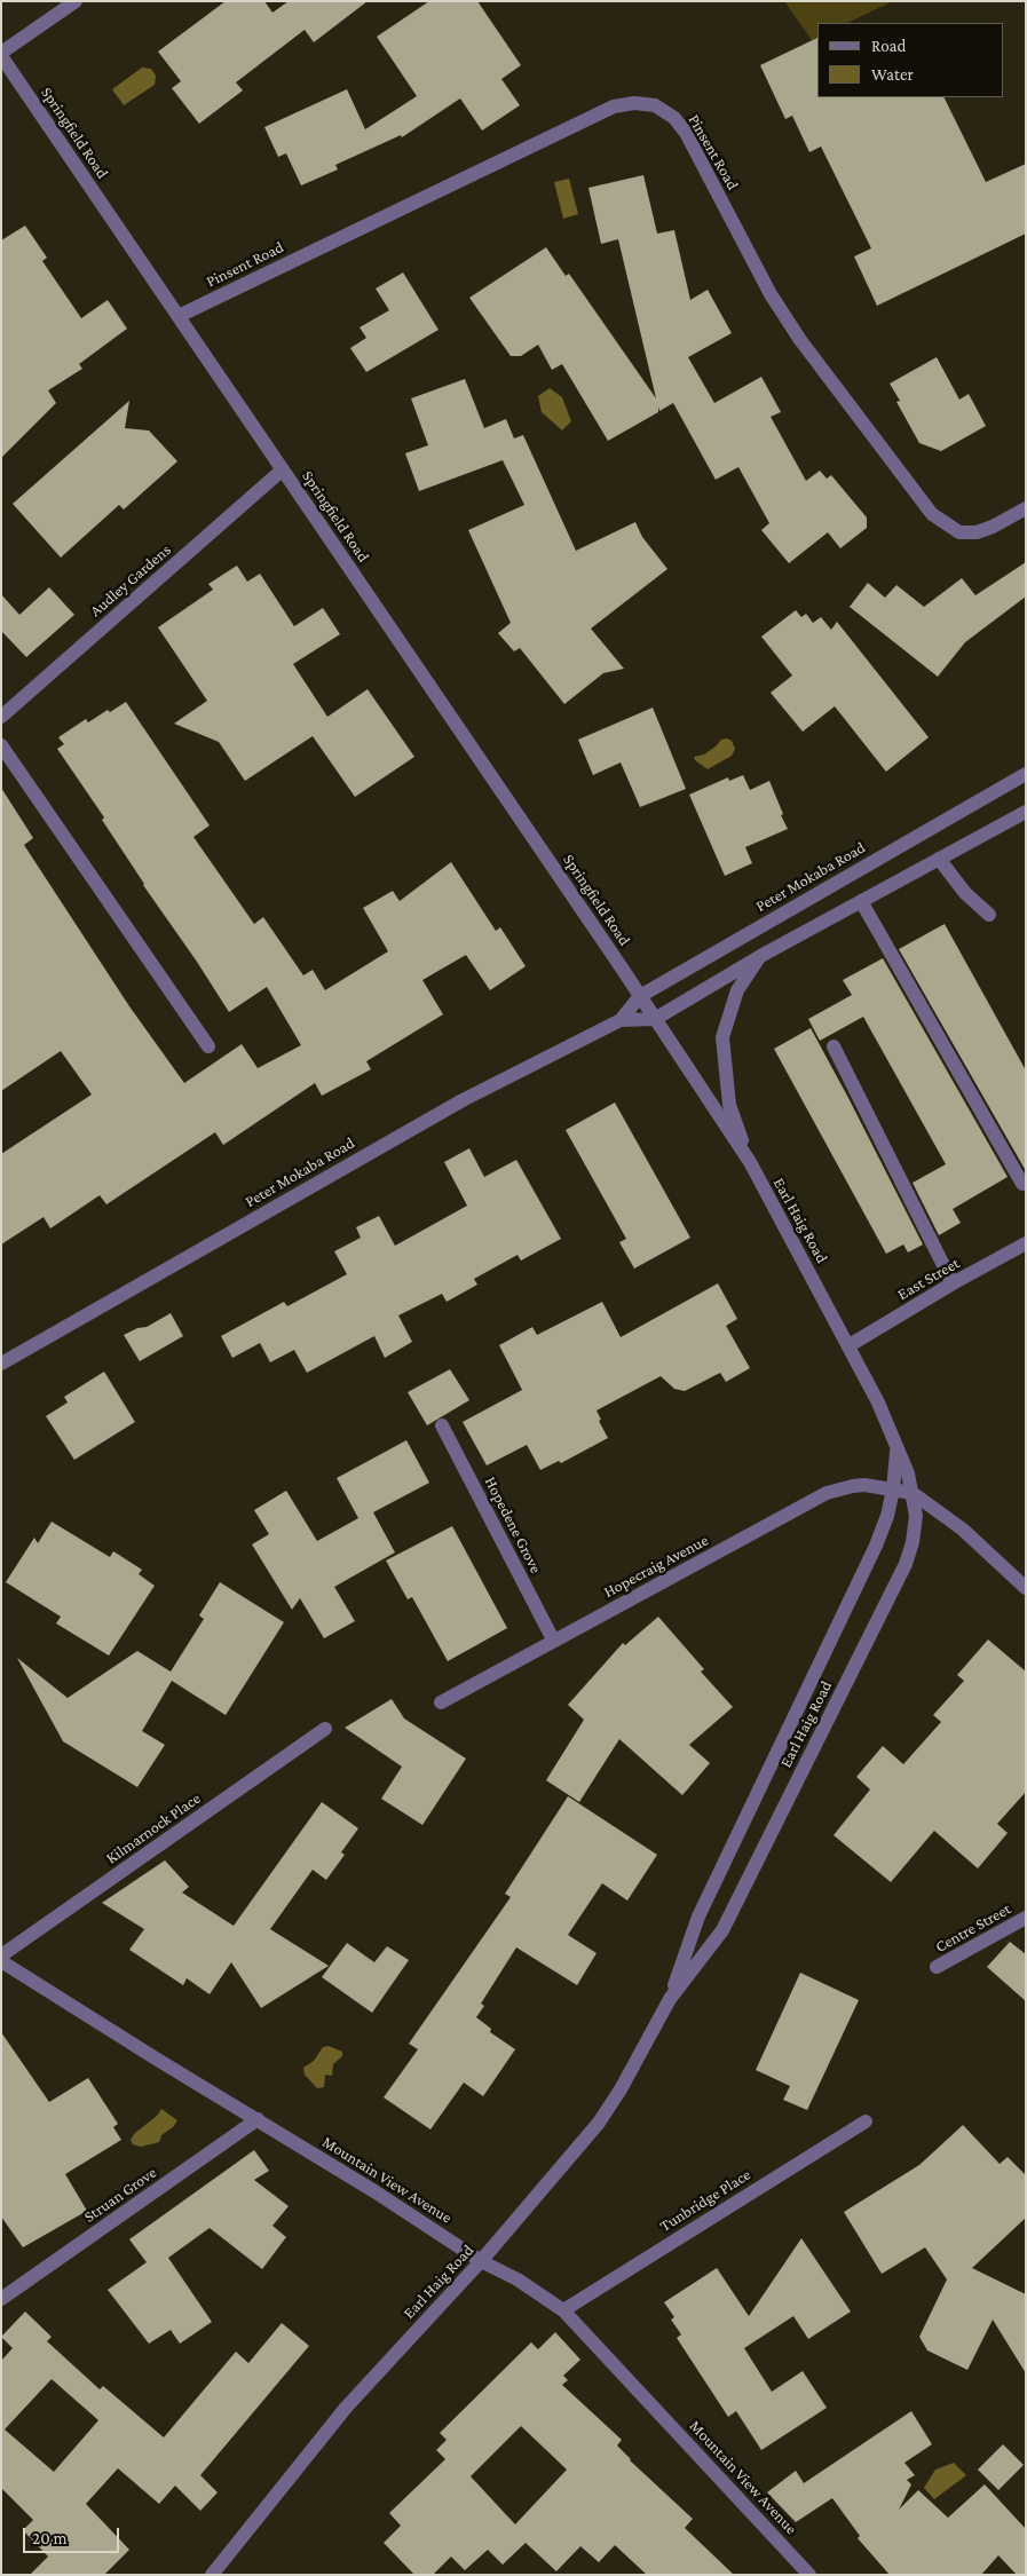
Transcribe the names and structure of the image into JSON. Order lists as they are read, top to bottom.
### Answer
{
  "streets": {
    "street": [
      "Springfield Road",
      "Pinsent Road",
      "Audley Gardens",
      "Peter Mokaba Road",
      "Earl Haig Road",
      "East Street",
      "Hopedene Grove",
      "Hopecraig Avenue",
      "Kilmarnock Place",
      "Centre Street",
      "Mountain View Avenue",
      "Struan Grove",
      "Tunbridge Place"
    ]
  },
  "crossings": [
    ["Springfield Road", "Pinsent Road"],
    ["Springfield Road", "Audley Gardens"],
    ["Springfield Road", "Peter Mokaba Road"],
    ["Springfield Road", "Earl Haig Road"],
    ["Peter Mokaba Road", "Earl Haig Road"],
    ["Earl Haig Road", "East Street"],
    ["Earl Haig Road", "Hopecraig Avenue"],
    ["Earl Haig Road", "Mountain View Avenue"],
    ["Hopedene Grove", "Hopecraig Avenue"],
    ["Mountain View Avenue", "Struan Grove"],
    ["Mountain View Avenue", "Tunbridge Place"]
  ],
  "legend": ["Road", "Water"],
  "scale_bar": "20 m"
}
